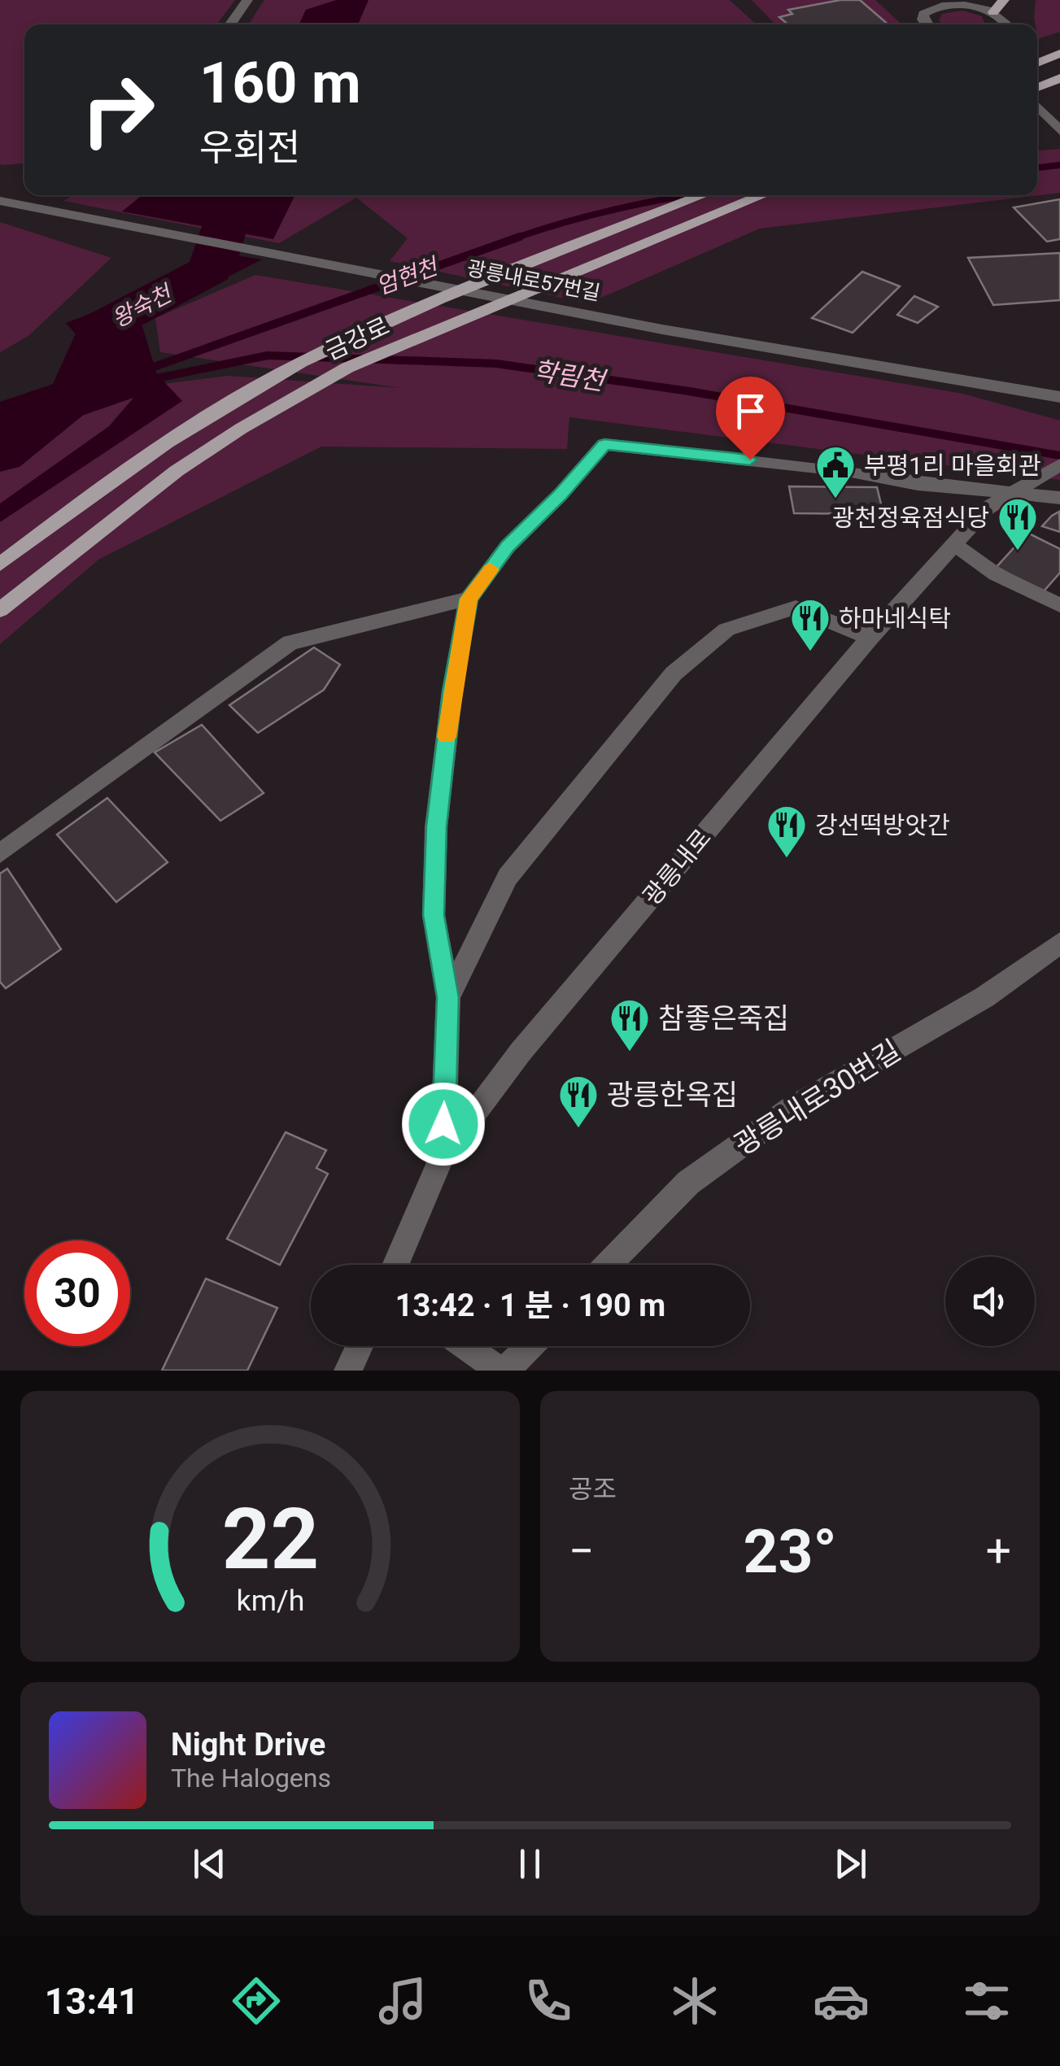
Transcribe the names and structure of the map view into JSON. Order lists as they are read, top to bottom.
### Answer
{
  "streets": {
    "main road": ["금강로"],
    "street": ["광릉내로57번길", "광릉내로", "광릉내로30번길"]
  },
  "water": ["엄현천", "왕숙천", "학림천"],
  "places": {
    "public building": ["부평1리 마을회관"],
    "restaurant": [
      "광천정육점식당",
      "하마네식탁",
      "강선떡방앗간",
      "참좋은죽집",
      "광릉한옥집"
    ]
  },
  "page": {
    "turn": ["160 m", "우회전"],
    "limit": "30",
    "trip": "13:42 · 1 분 · 190 m",
    "tile": "공조",
    "heat": ["−", "23°", "+"],
    "song": ["Night Drive", "The Halogens"],
    "tabs": "13:41",
    "gauge": ["22", "km/h"]
  }
}
